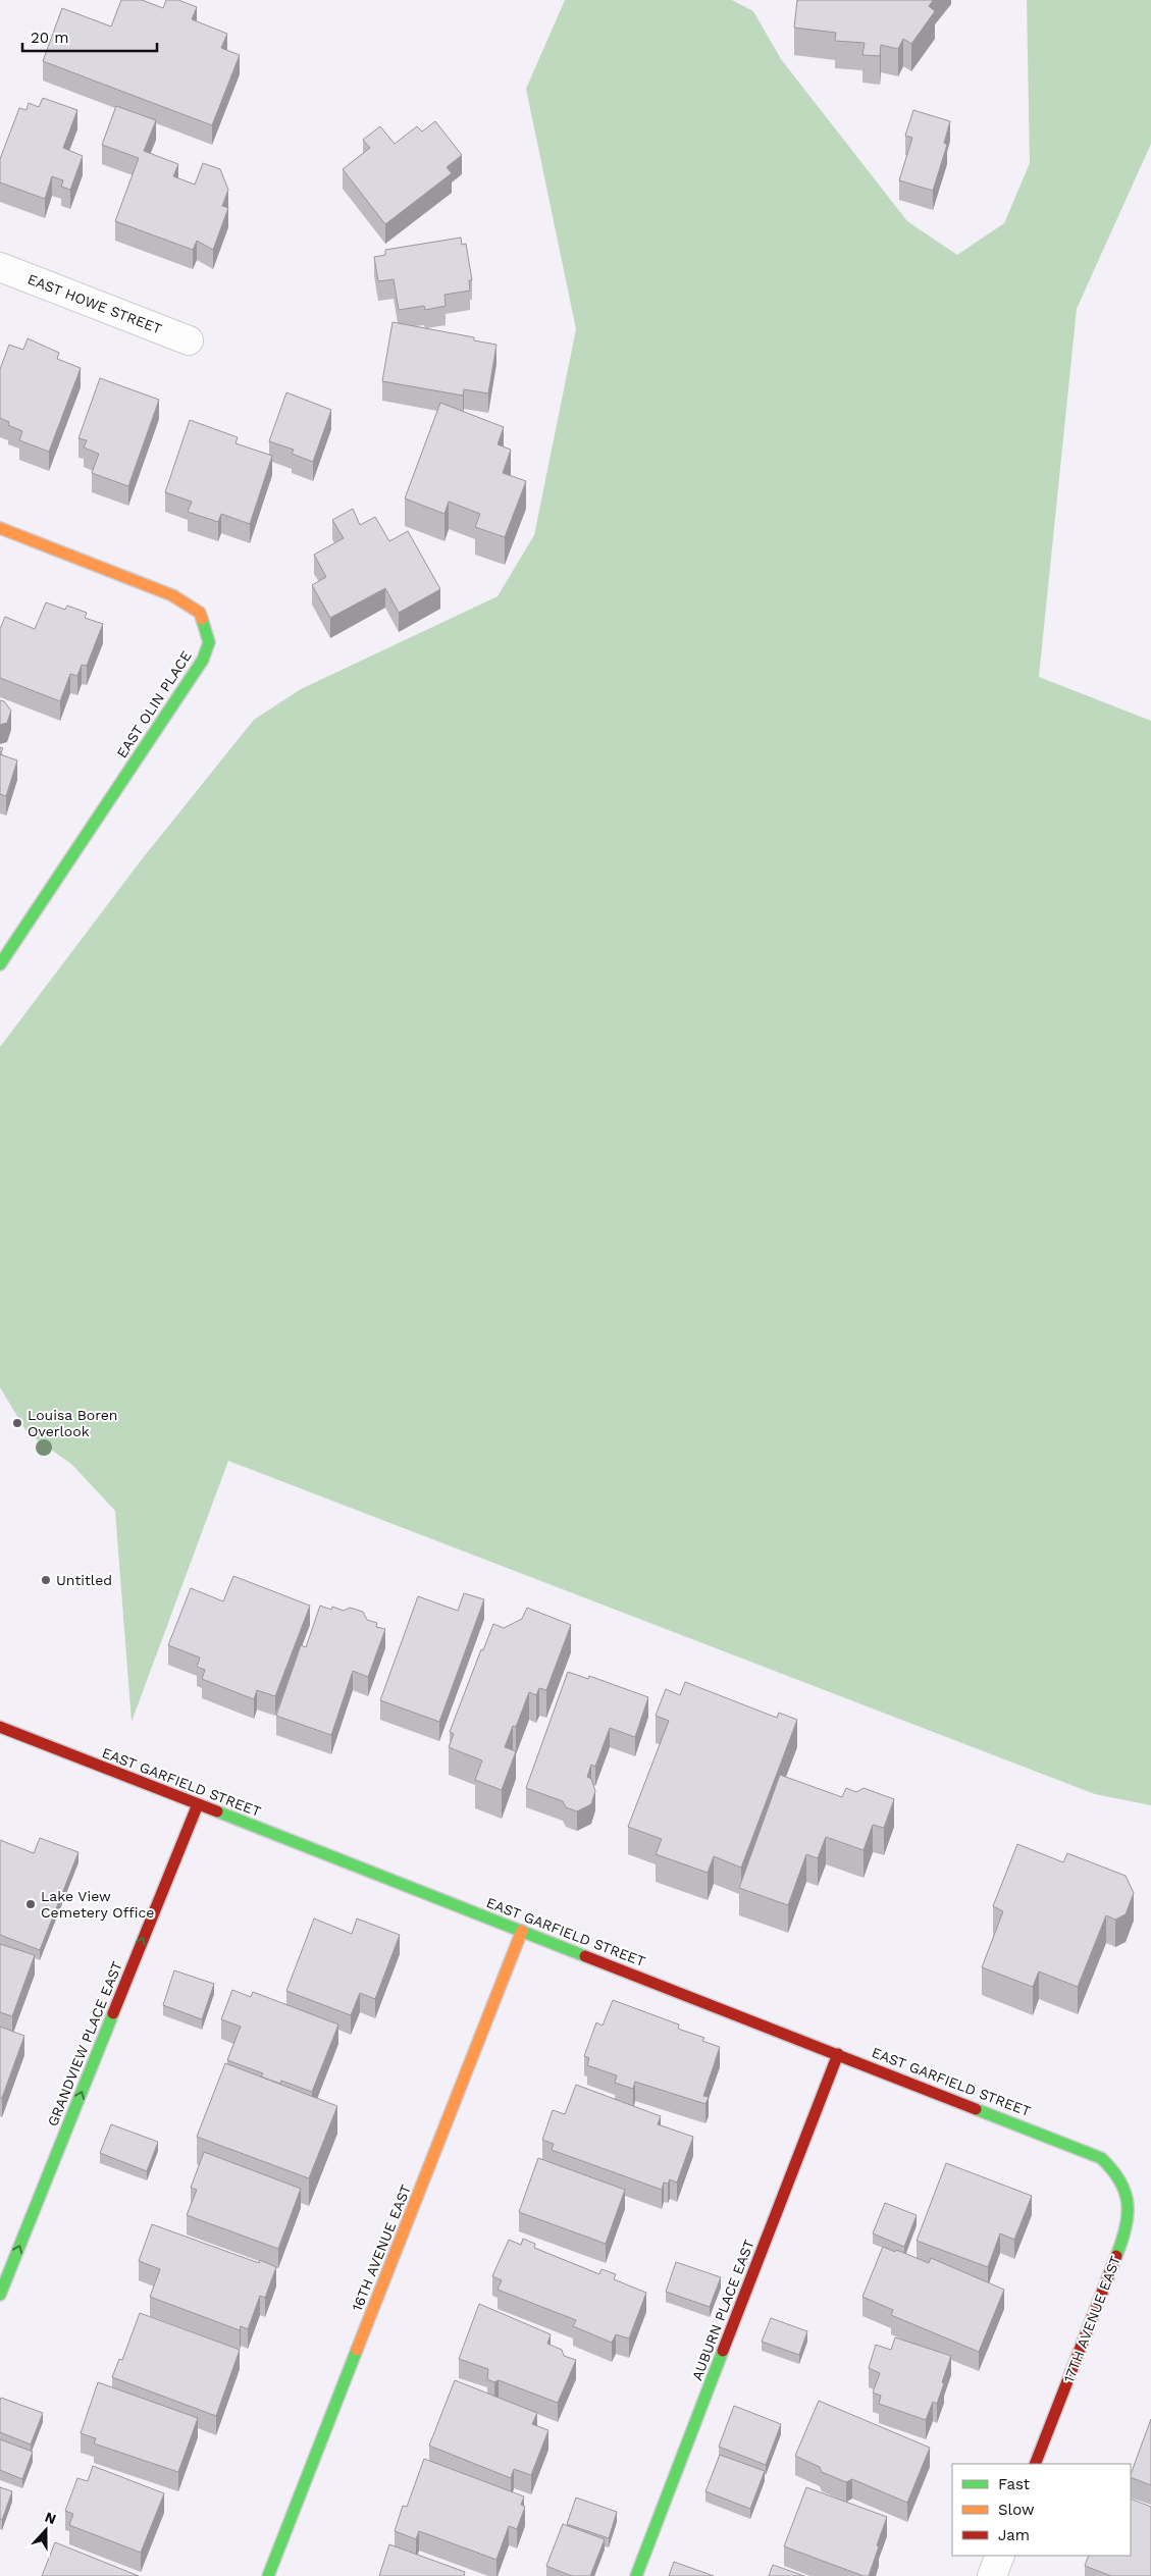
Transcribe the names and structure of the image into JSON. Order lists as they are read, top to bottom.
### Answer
{
  "streets": {
    "street": [
      "EAST HOWE STREET",
      "EAST OLIN PLACE",
      "EAST GARFIELD STREET",
      "GRANDVIEW PLACE EAST",
      "16TH AVENUE EAST",
      "AUBURN PLACE EAST",
      "17TH AVENUE EAST"
    ]
  },
  "crossings": [
    ["EAST GARFIELD STREET", "GRANDVIEW PLACE EAST"],
    ["EAST GARFIELD STREET", "16TH AVENUE EAST"],
    ["EAST GARFIELD STREET", "AUBURN PLACE EAST"],
    ["EAST GARFIELD STREET", "17TH AVENUE EAST"]
  ],
  "one_way": ["GRANDVIEW PLACE EAST"],
  "places": ["Louisa Boren Overlook", "Untitled", "Lake View Cemetery Office"],
  "legend": ["Fast", "Slow", "Jam"],
  "scale_bar": "20 m",
  "north": "top"
}
